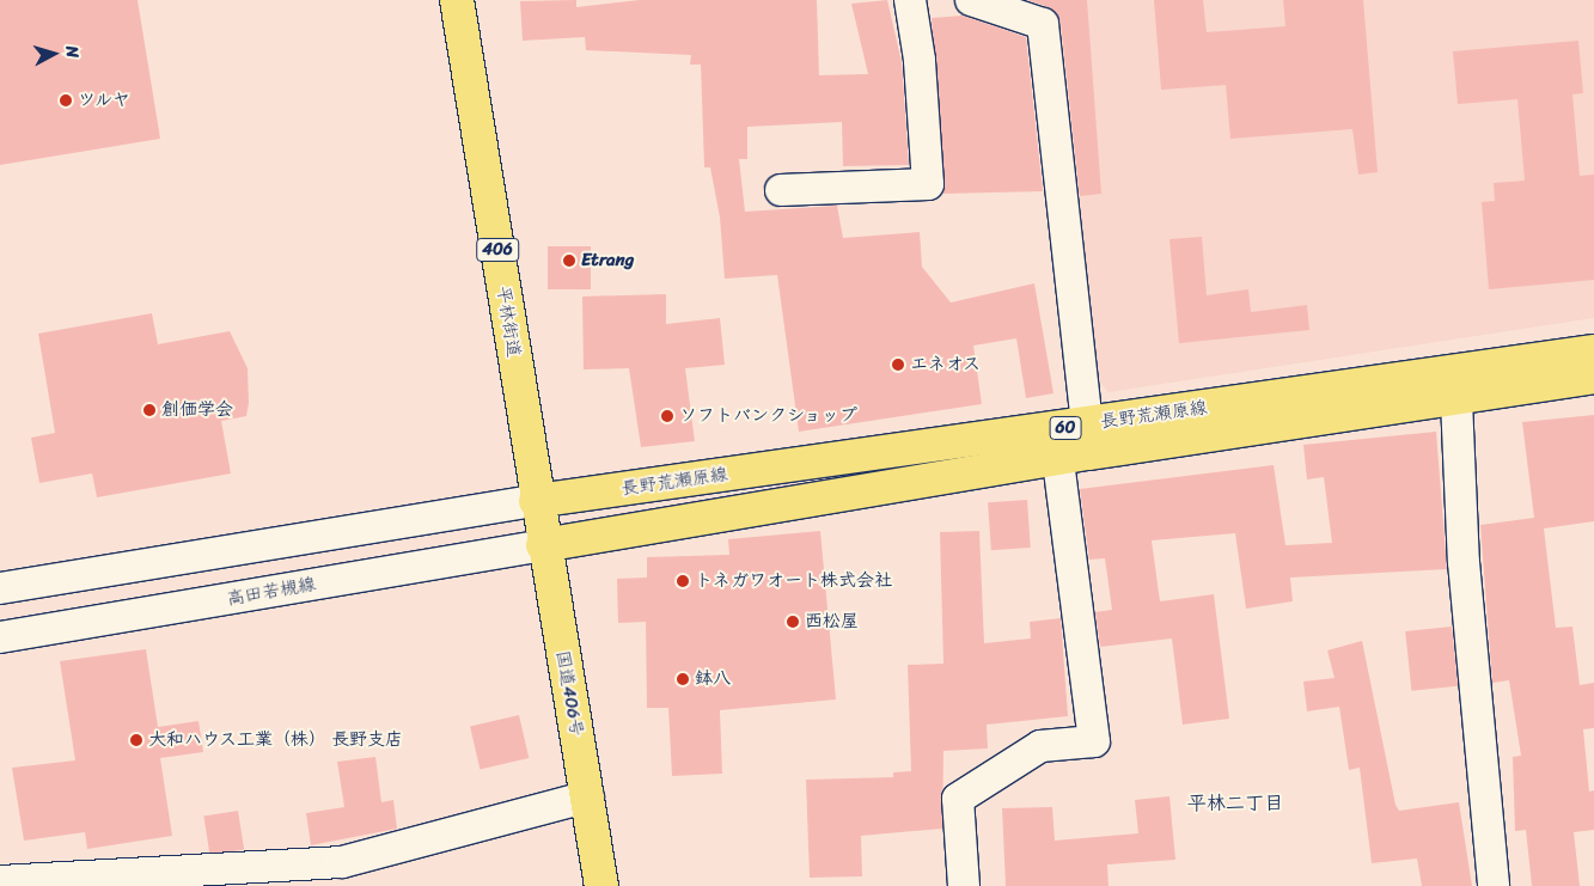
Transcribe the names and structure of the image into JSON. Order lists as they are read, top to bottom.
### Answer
{
  "streets": {
    "main road": [
      "406",
      "平林街道",
      "長野荒瀬原線",
      "60",
      "国道406号"
    ],
    "street": ["高田若槻線"]
  },
  "crossings": [
    ["平林街道", "長野荒瀬原線"],
    ["平林街道", "国道406号"],
    ["長野荒瀬原線", "高田若槻線"],
    ["長野荒瀬原線", "国道406号"],
    ["高田若槻線", "国道406号"]
  ],
  "districts": ["平林二丁目"],
  "places": [
    "ツルヤ",
    "Etrang",
    "エネオス",
    "創価学会",
    "ソフトバンクショップ",
    "トネガワオート株式会社",
    "西松屋",
    "鉢八",
    "大和ハウス工業（株） 長野支店"
  ],
  "north": "right"
}
